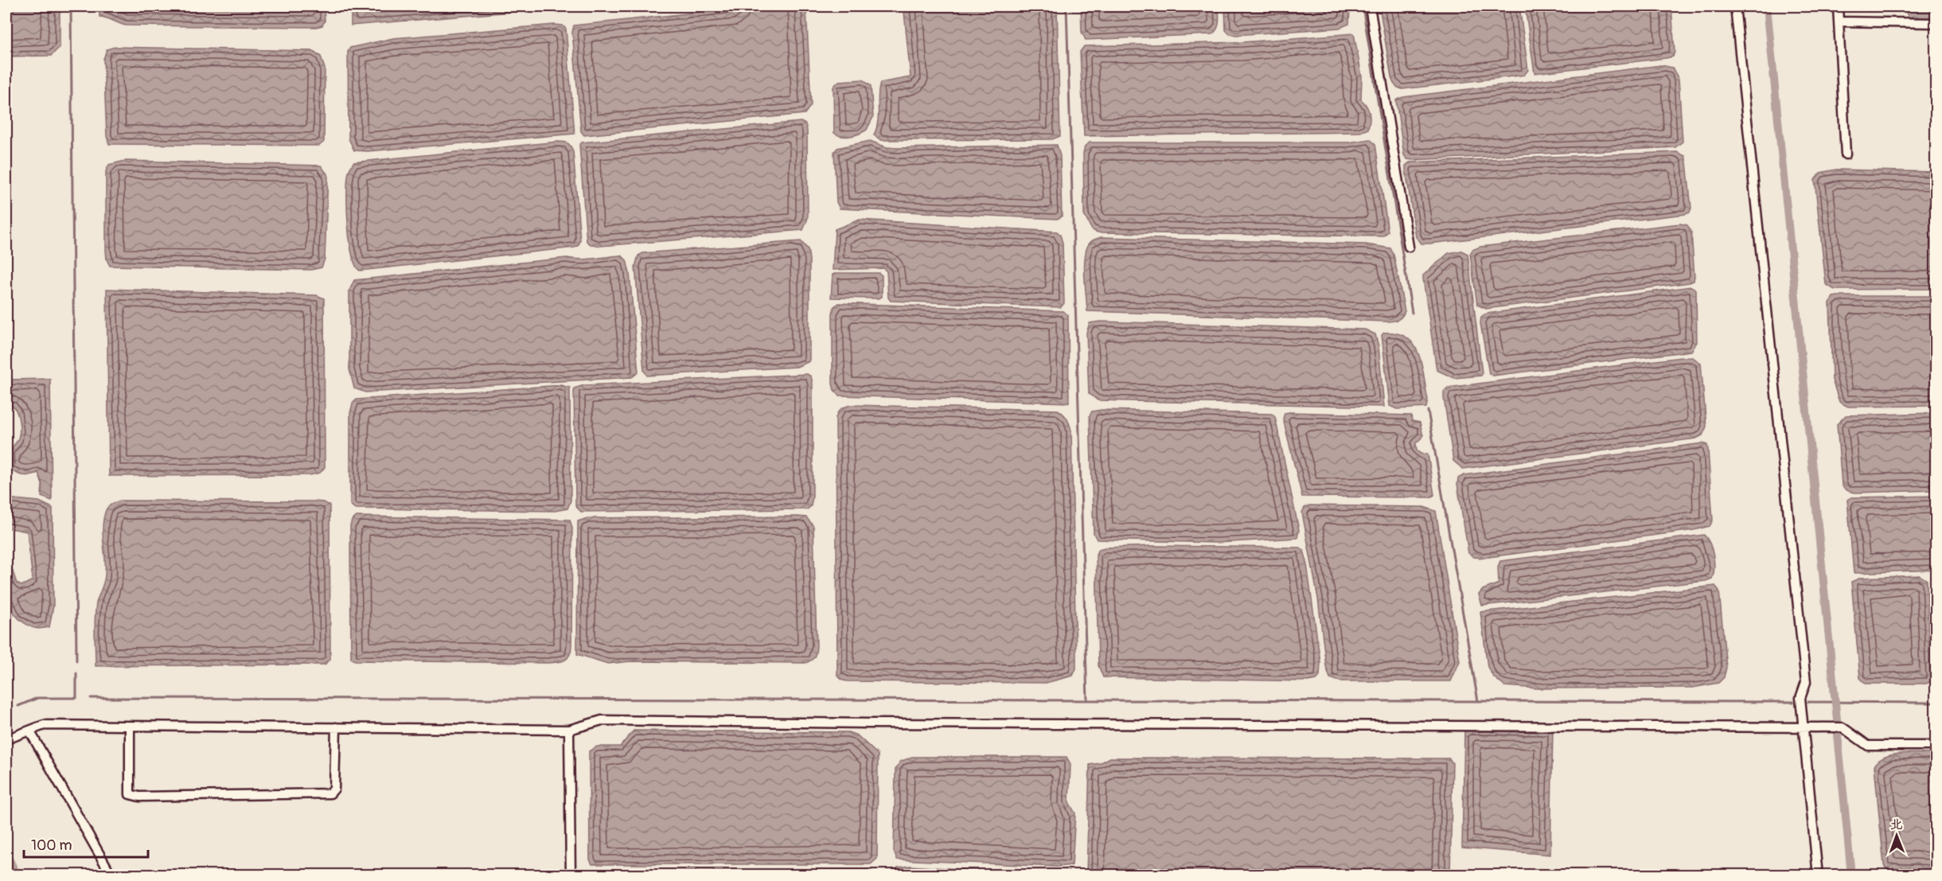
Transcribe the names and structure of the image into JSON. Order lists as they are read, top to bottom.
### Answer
{
  "scale_bar": "100 m",
  "north": "top"
}
